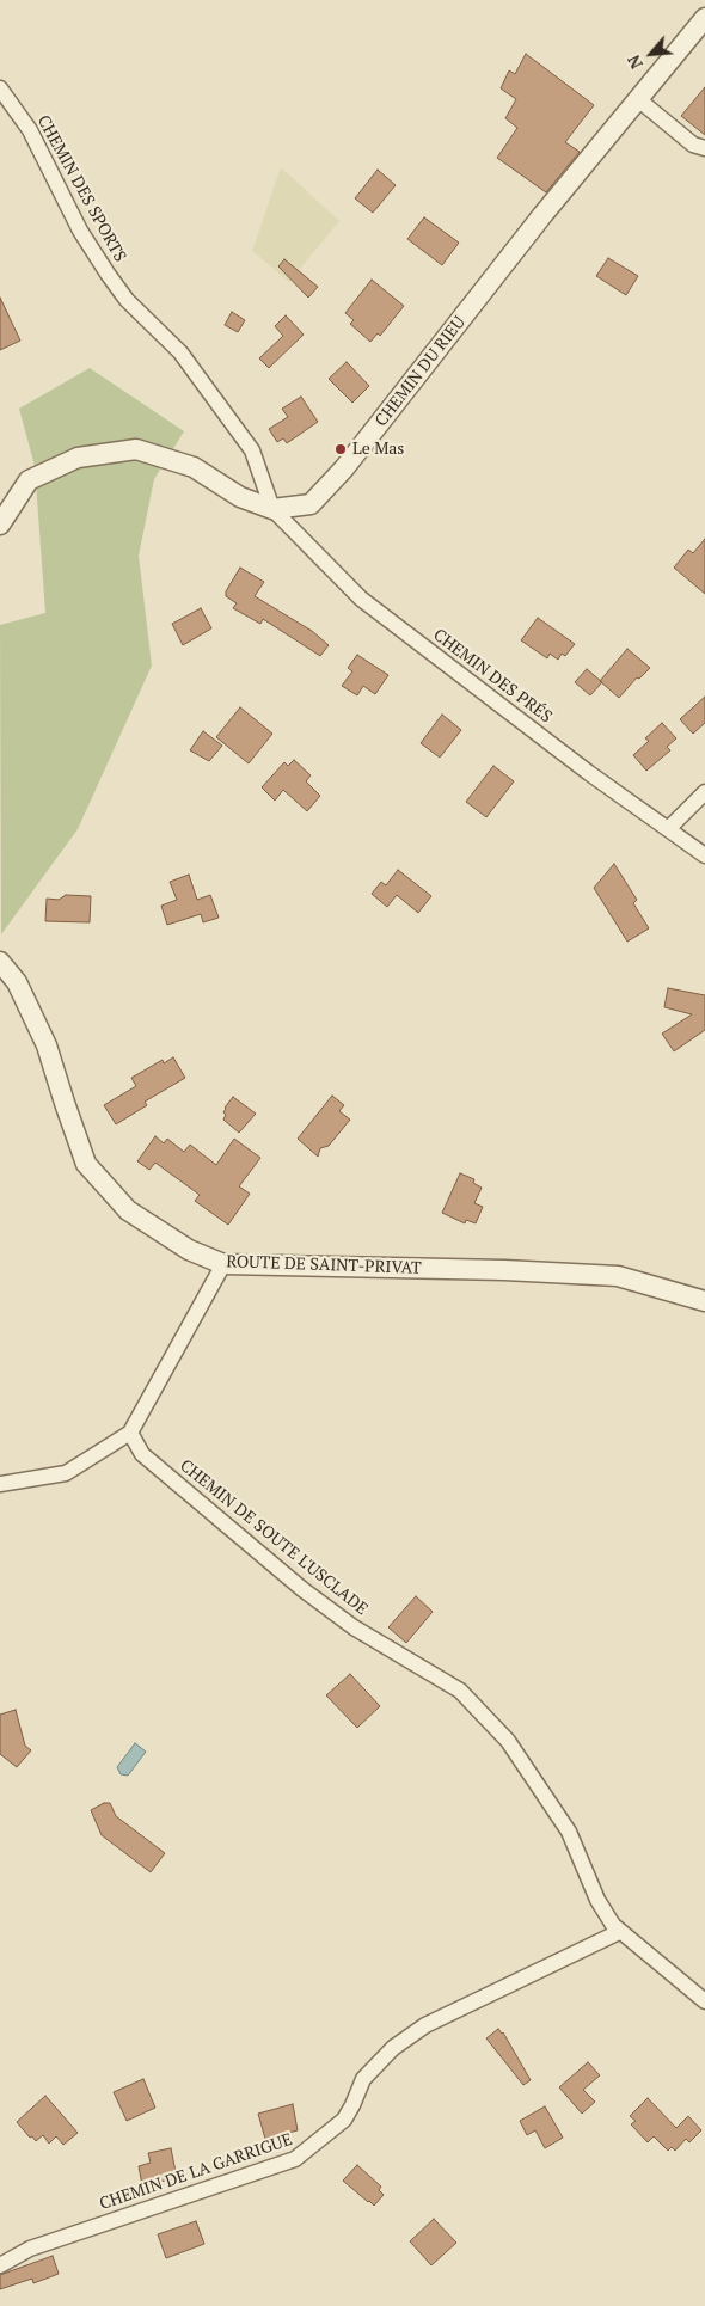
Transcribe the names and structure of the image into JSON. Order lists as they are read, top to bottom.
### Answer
{
  "streets": {
    "street": [
      "CHEMIN DES SPORTS",
      "CHEMIN DU RIEU",
      "CHEMIN DES PRÉS",
      "ROUTE DE SAINT-PRIVAT",
      "CHEMIN DE SOUTE L'USCLADE",
      "CHEMIN DE LA GARRIGUE"
    ]
  },
  "crossings": [
    ["CHEMIN DES SPORTS", "CHEMIN DU RIEU"],
    ["CHEMIN DES SPORTS", "CHEMIN DES PRÉS"],
    ["CHEMIN DU RIEU", "CHEMIN DES PRÉS"],
    ["CHEMIN DE SOUTE L'USCLADE", "CHEMIN DE LA GARRIGUE"]
  ],
  "places": ["Le Mas"],
  "north": "bottom left"
}
